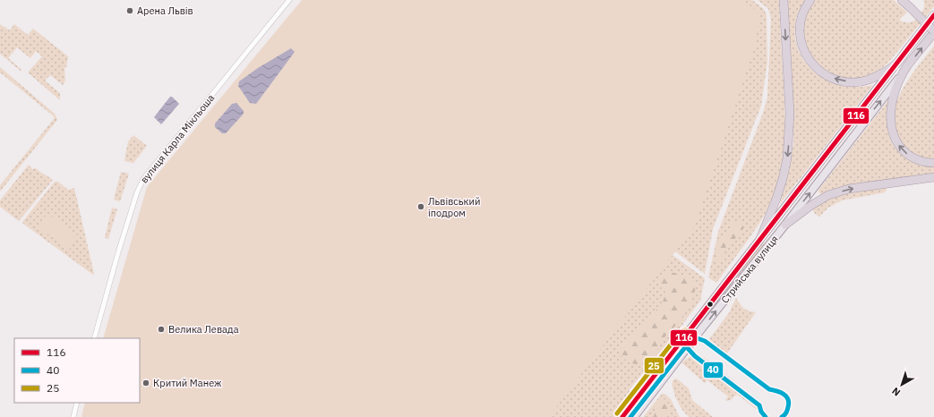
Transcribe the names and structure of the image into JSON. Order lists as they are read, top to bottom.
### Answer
{
  "streets": {
    "main road": ["Стрийська вулиця"],
    "street": ["вулиця Карла Мікльоша"]
  },
  "places": [
    "Арена Львів",
    "Львівський іподром",
    "Велика Левада",
    "Критий Манеж"
  ],
  "lines": ["transit line 116", "transit line 25", "transit line 40"],
  "legend": ["116", "40", "25"],
  "north": "bottom left"
}
